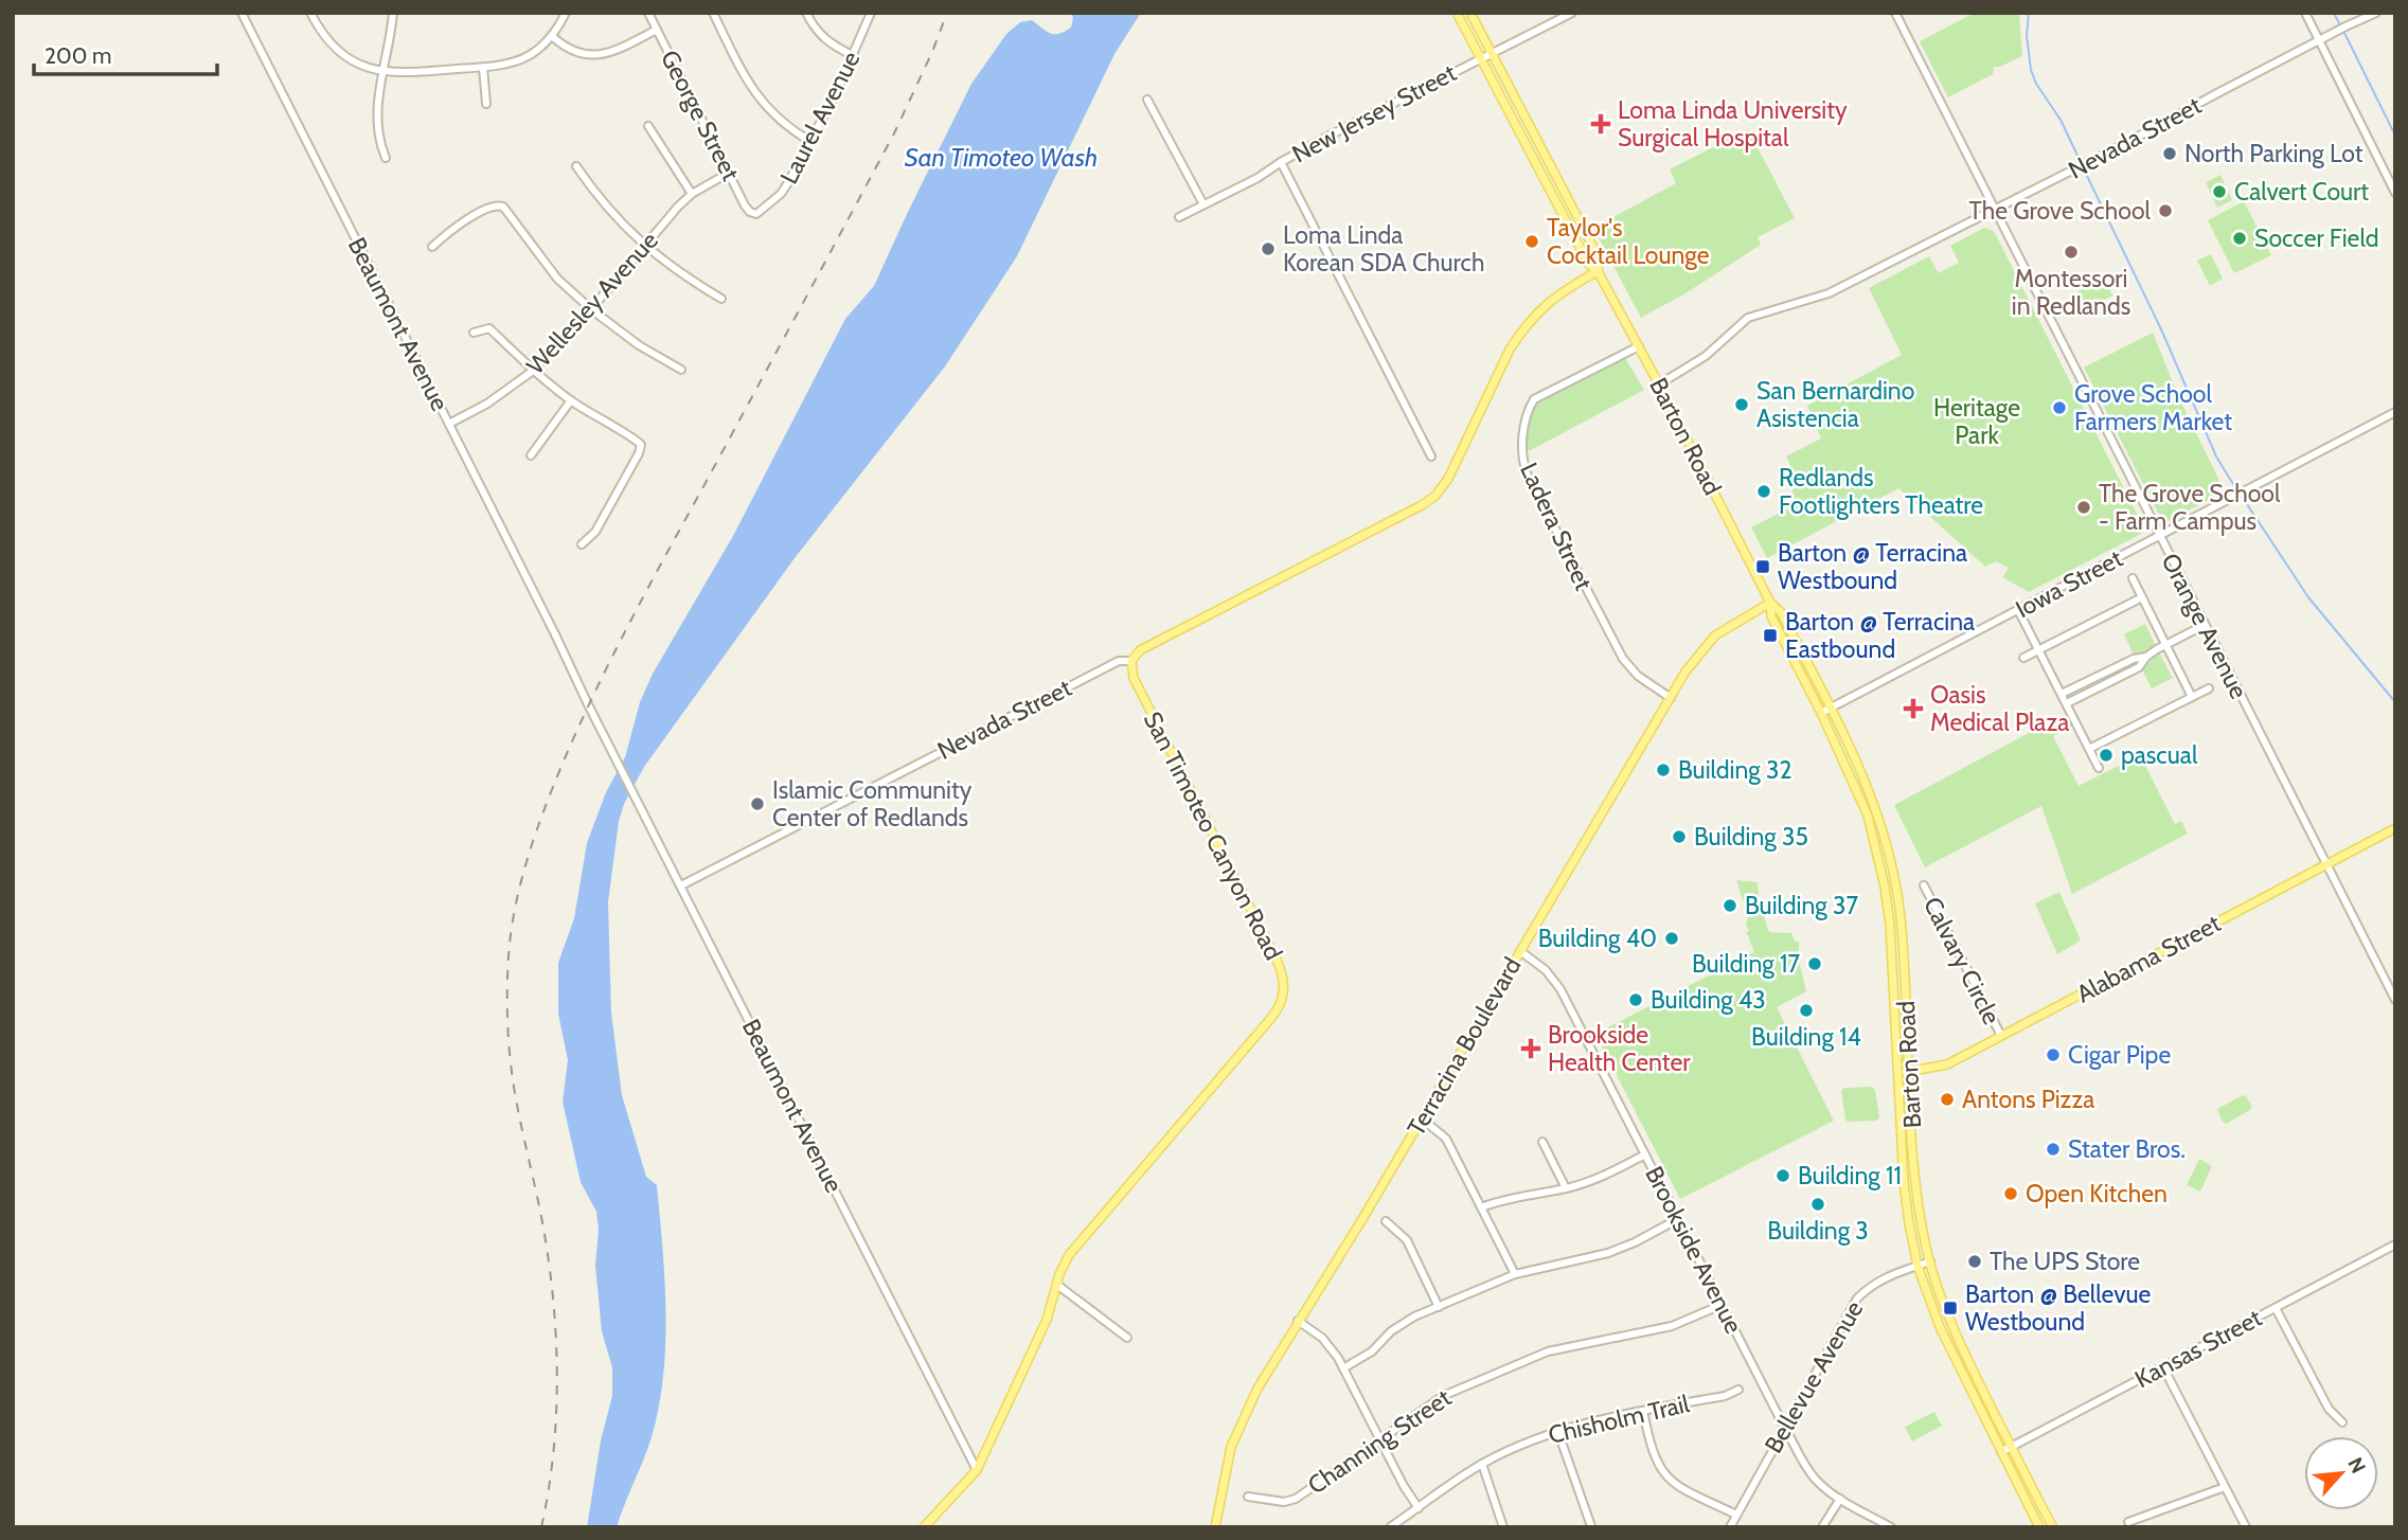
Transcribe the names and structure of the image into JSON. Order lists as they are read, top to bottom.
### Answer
{
  "streets": {
    "main road": [
      "Barton Road",
      "San Timoteo Canyon Road",
      "Alabama Street",
      "Terracina Boulevard"
    ],
    "street": [
      "New Jersey Street",
      "George Street",
      "Laurel Avenue",
      "Nevada Street",
      "Wellesley Avenue",
      "Beaumont Avenue",
      "Ladera Street",
      "Iowa Street",
      "Orange Avenue",
      "Calvary Circle",
      "Brookside Avenue",
      "Kansas Street",
      "Bellevue Avenue",
      "Chisholm Trail",
      "Channing Street"
    ]
  },
  "crossings": [
    ["New Jersey Street", "Barton Road"],
    ["George Street", "Laurel Avenue"],
    ["George Street", "Wellesley Avenue"],
    ["Nevada Street", "Beaumont Avenue"],
    ["Nevada Street", "Barton Road"],
    ["Nevada Street", "Orange Avenue"],
    ["Nevada Street", "San Timoteo Canyon Road"],
    ["Wellesley Avenue", "Beaumont Avenue"],
    ["Beaumont Avenue", "San Timoteo Canyon Road"],
    ["Barton Road", "Ladera Street"],
    ["Barton Road", "Iowa Street"],
    ["Barton Road", "Alabama Street"],
    ["Barton Road", "Terracina Boulevard"],
    ["Barton Road", "Kansas Street"],
    ["Barton Road", "Bellevue Avenue"],
    ["Ladera Street", "Terracina Boulevard"],
    ["Iowa Street", "Orange Avenue"],
    ["Orange Avenue", "Alabama Street"],
    ["Alabama Street", "Calvary Circle"],
    ["Terracina Boulevard", "Brookside Avenue"],
    ["Brookside Avenue", "Bellevue Avenue"],
    ["Brookside Avenue", "Channing Street"]
  ],
  "water": ["San Timoteo Wash"],
  "parks": ["Heritage Park"],
  "places": {
    "health": ["Loma Linda University Surgical Hospital", "Oasis Medical Plaza", "Brookside Health Center"],
    "other": [
      "North Parking Lot",
      "Calvert Court",
      "The Grove School",
      "Soccer Field",
      "Taylor's Cocktail Lounge",
      "Loma Linda Korean SDA Church",
      "Montessori in Redlands",
      "San Bernardino Asistencia",
      "Grove School Farmers Market",
      "Redlands Footlighters Theatre",
      "The Grove School - Farm Campus",
      "pascual",
      "Building 32",
      "Islamic Community Center of Redlands",
      "Building 35",
      "Building 37",
      "Building 40",
      "Building 17",
      "Building 43",
      "Building 14",
      "Cigar Pipe",
      "Antons Pizza",
      "Stater Bros.",
      "Building 11",
      "Open Kitchen",
      "Building 3",
      "The UPS Store"
    ],
    "transit": ["Barton @ Terracina Westbound", "Barton @ Terracina Eastbound", "Barton @ Bellevue Westbound"]
  },
  "scale_bar": "200 m",
  "north": "top right"
}
